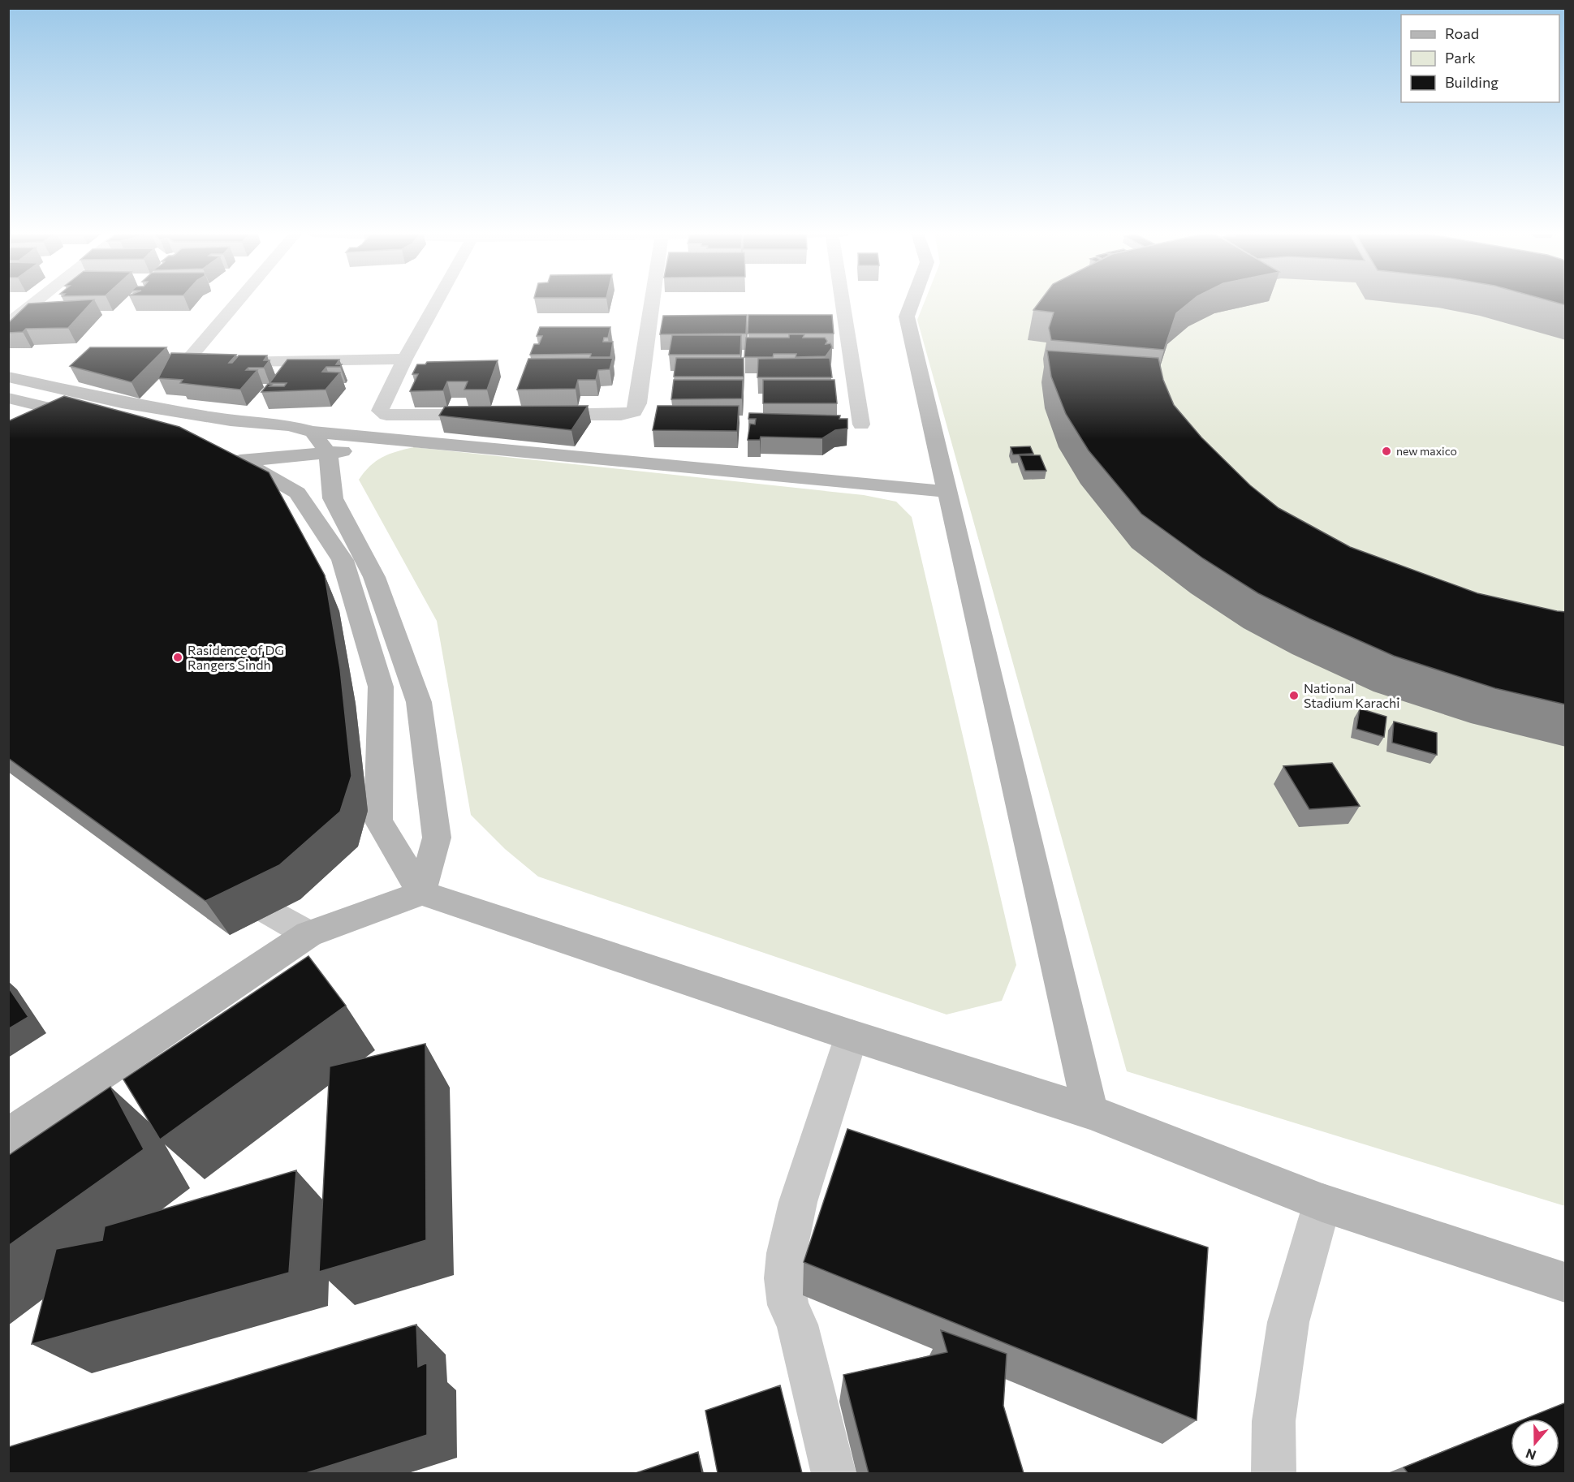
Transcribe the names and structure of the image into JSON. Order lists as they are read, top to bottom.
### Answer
{
  "places": ["new maxico", "Rasidence of DG Rangers Sindh", "National Stadium Karachi"],
  "legend": ["Road", "Park", "Building"],
  "north": "bottom"
}
